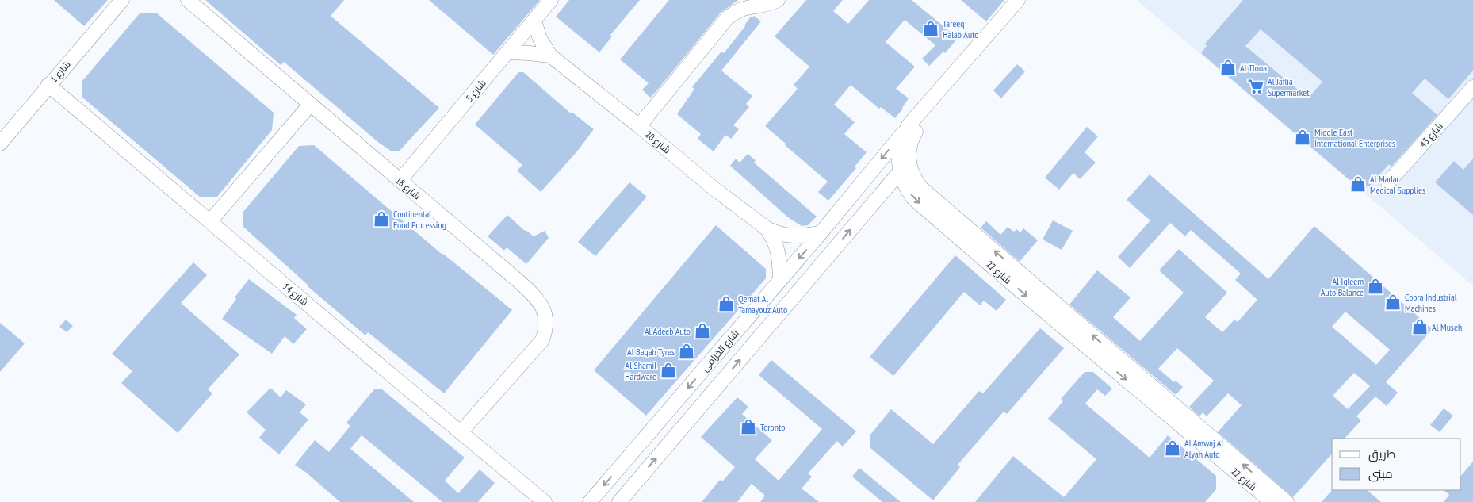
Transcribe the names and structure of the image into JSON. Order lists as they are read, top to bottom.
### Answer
{
  "streets": {
    "street": [
      "شارع 1",
      "شارع 5",
      "شارع 43",
      "شارع 20",
      "شارع 18",
      "شارع 22",
      "شارع 14",
      "شارع الخزامى"
    ]
  },
  "crossings": [
    ["شارع 1", "شارع 14"],
    ["شارع 5", "شارع 20"],
    ["شارع 5", "شارع 18"],
    ["شارع 20", "شارع الخزامى"],
    ["شارع 18", "شارع 14"],
    ["شارع 22", "شارع الخزامى"]
  ],
  "places": {
    "shop": [
      "Tareeq Halab Auto",
      "Al Tlooa",
      "Middle East International Enterprises",
      "Al Madar Medical Supplies",
      "Continental Food Processing",
      "Al Iqleem Auto Balance",
      "Cobra Industrial Machines",
      "Qemat Al Tamayouz Auto",
      "Al Museh",
      "Al Adeeb Auto",
      "Al Baqah Tyres",
      "Al Shamil Hardware",
      "Toronto",
      "Al Amwaj Al Alyah Auto"
    ],
    "supermarket": ["Al Jaflia Supermarket"]
  },
  "legend": ["طريق", "مبنى"]
}
